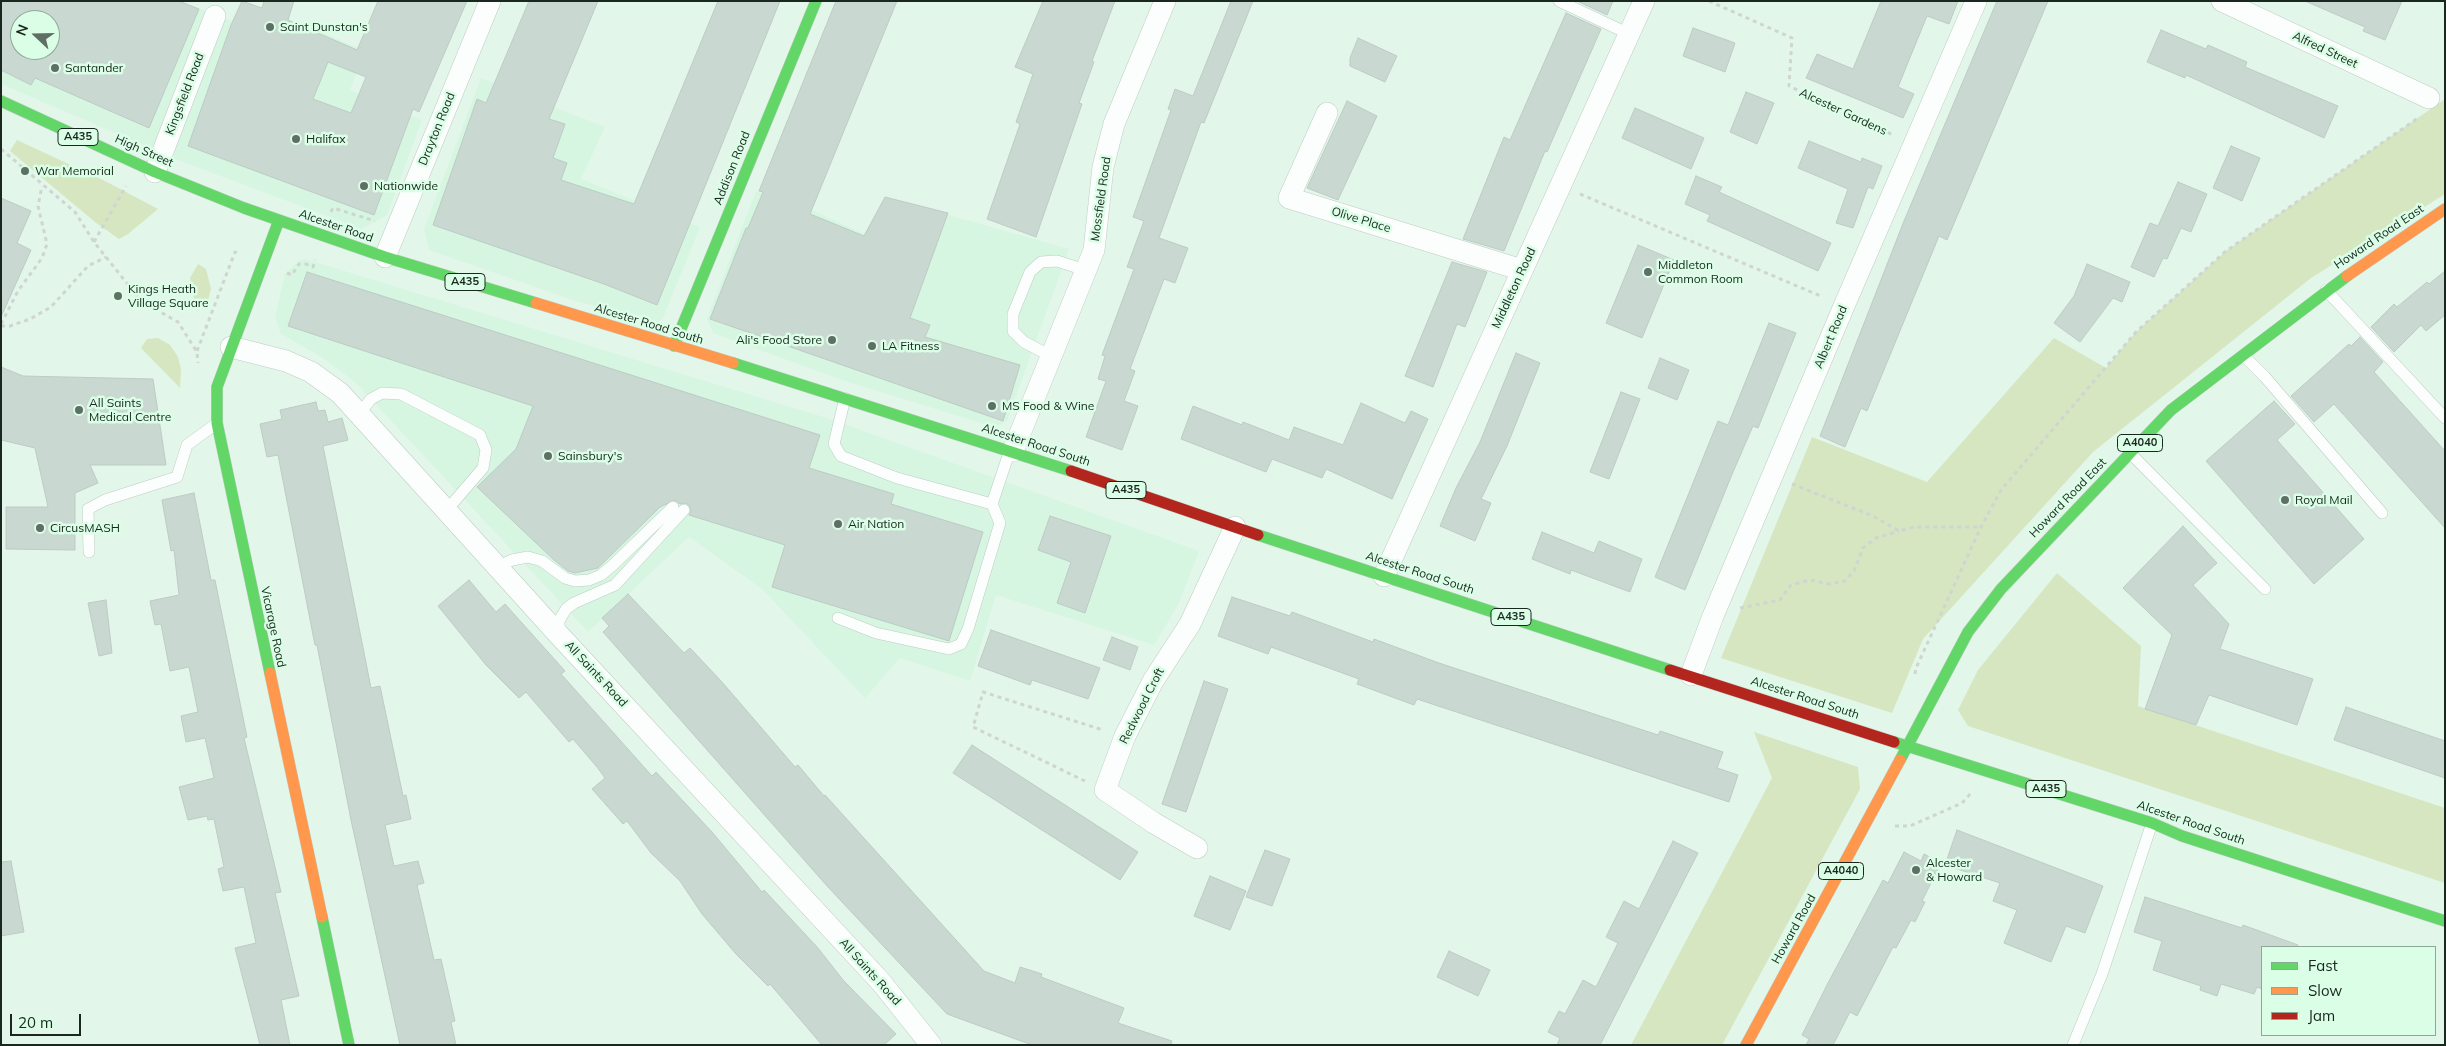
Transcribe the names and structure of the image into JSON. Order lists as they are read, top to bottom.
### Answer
{
  "streets": {
    "main road": [
      "A435",
      "High Street",
      "Addison Road",
      "Alcester Road",
      "Howard Road East",
      "Alcester Road South",
      "A4040",
      "Vicarage Road",
      "Howard Road"
    ],
    "street": [
      "Alfred Street",
      "Kingsfield Road",
      "Drayton Road",
      "Mossfield Road",
      "Olive Place",
      "Middleton Road",
      "Albert Road",
      "All Saints Road",
      "Redwood Croft"
    ],
    "path": ["Alcester Gardens"]
  },
  "crossings": [
    ["Kingsfield Road", "High Street"],
    ["Alcester Gardens", "Albert Road"],
    ["Drayton Road", "Alcester Road"],
    ["Drayton Road", "Alcester Road South"],
    ["High Street", "Alcester Road"],
    ["High Street", "Vicarage Road"],
    ["Addison Road", "Alcester Road South"],
    ["Mossfield Road", "Alcester Road South"],
    ["Olive Place", "Middleton Road"],
    ["Alcester Road", "Alcester Road South"],
    ["Alcester Road", "Vicarage Road"],
    ["Howard Road East", "Alcester Road South"],
    ["Howard Road East", "Howard Road"],
    ["Middleton Road", "Alcester Road South"],
    ["Alcester Road South", "Albert Road"],
    ["Alcester Road South", "Redwood Croft"],
    ["Alcester Road South", "Howard Road"],
    ["Vicarage Road", "All Saints Road"]
  ],
  "places": [
    "Saint Dunstan's",
    "Santander",
    "Halifax",
    "War Memorial",
    "Nationwide",
    "Middleton Common Room",
    "Kings Heath Village Square",
    "Ali's Food Store",
    "LA Fitness",
    "MS Food & Wine",
    "All Saints Medical Centre",
    "Sainsbury's",
    "Royal Mail",
    "Air Nation",
    "CircusMASH",
    "Alcester & Howard"
  ],
  "legend": ["Fast", "Slow", "Jam"],
  "scale_bar": "20 m",
  "north": "left"
}
